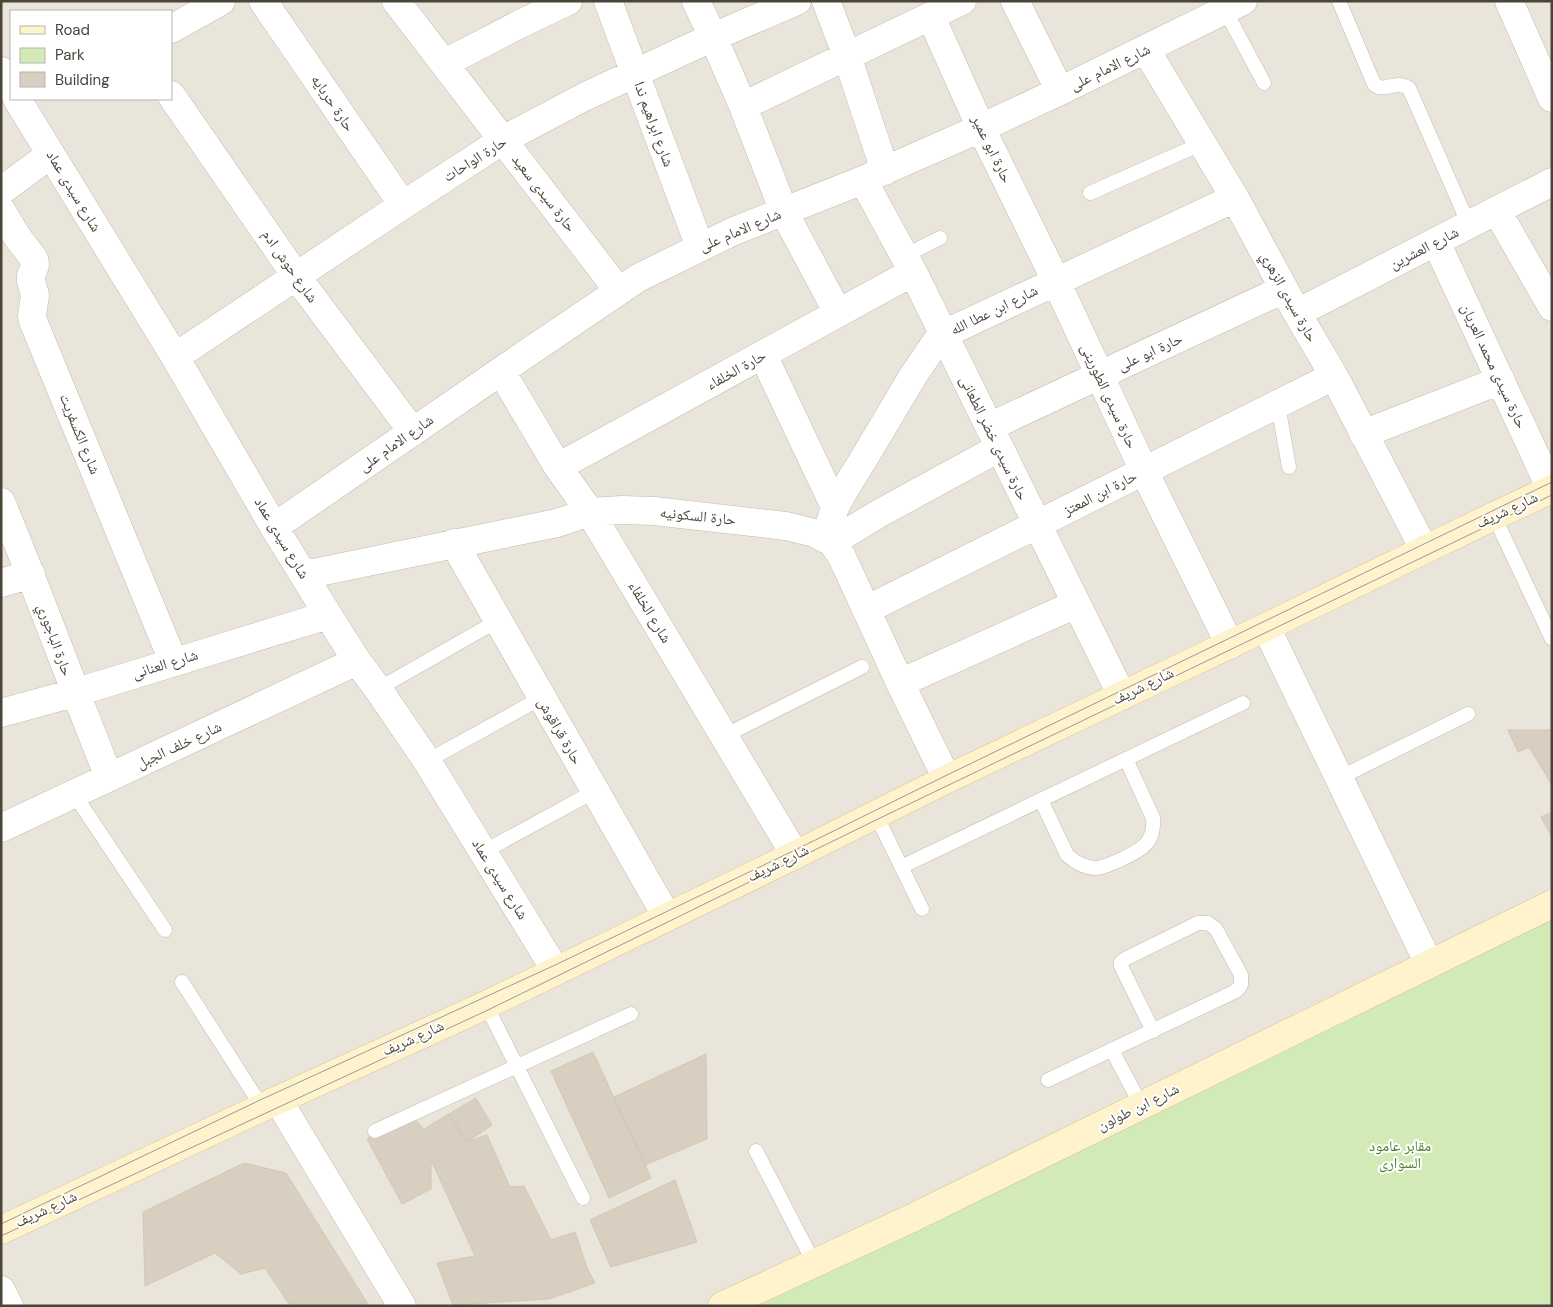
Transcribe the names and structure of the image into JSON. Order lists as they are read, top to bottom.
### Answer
{
  "streets": {
    "main road": ["شارع شريف", "شارع ابن طولون"],
    "street": [
      "شارع الامام على",
      "حارة حربايه",
      "شارع ابراهيم ندا",
      "حارة ابو عمير",
      "حارة الواحات",
      "شارع سيدى عماد",
      "حارة سيدى سعيد",
      "شارع العشرين",
      "شارع حوش ادم",
      "حارة سيدى الزهري",
      "شارع ابن عطا الله",
      "حارة ابو على",
      "حارة سيدى محمد العريان",
      "حارة الخلفاء",
      "حارة سيدى الطورينى",
      "شارع الكسفريت",
      "حارة سيدى خضر الطعانى",
      "حارة ابن المعتز",
      "حارة السكونيه",
      "شارع الخلفاء",
      "حارة الباجوري",
      "شارع العنانى",
      "حارة قراقوش",
      "شارع خلف الجبل"
    ]
  },
  "crossings": [
    ["شارع الامام على", "شارع ابراهيم ندا"],
    ["شارع الامام على", "حارة ابو عمير"],
    ["شارع الامام على", "شارع سيدى عماد"],
    ["شارع الامام على", "حارة سيدى سعيد"],
    ["شارع الامام على", "شارع حوش ادم"],
    ["شارع الامام على", "حارة سيدى الزهري"],
    ["شارع الامام على", "حارة سيدى خضر الطعانى"],
    ["شارع الامام على", "شارع الخلفاء"],
    ["حارة حربايه", "حارة الواحات"],
    ["شارع ابراهيم ندا", "حارة الواحات"],
    ["حارة ابو عمير", "شارع ابن عطا الله"],
    ["حارة ابو عمير", "حارة سيدى الطورينى"],
    ["حارة الواحات", "شارع سيدى عماد"],
    ["حارة الواحات", "حارة سيدى سعيد"],
    ["حارة الواحات", "شارع حوش ادم"],
    ["شارع سيدى عماد", "شارع شريف"],
    ["شارع سيدى عماد", "حارة السكونيه"],
    ["شارع سيدى عماد", "شارع العنانى"],
    ["شارع سيدى عماد", "شارع خلف الجبل"],
    ["شارع العشرين", "حارة سيدى الزهري"],
    ["شارع العشرين", "حارة سيدى محمد العريان"],
    ["حارة سيدى الزهري", "شارع ابن عطا الله"],
    ["حارة سيدى الزهري", "حارة ابو على"],
    ["حارة سيدى الزهري", "حارة ابن المعتز"],
    ["حارة سيدى الزهري", "شارع شريف"],
    ["شارع ابن عطا الله", "حارة ابو على"],
    ["شارع ابن عطا الله", "حارة سيدى الطورينى"],
    ["شارع ابن عطا الله", "حارة سيدى خضر الطعانى"],
    ["شارع ابن عطا الله", "حارة السكونيه"],
    ["حارة ابو على", "حارة سيدى الطورينى"],
    ["حارة ابو على", "حارة سيدى خضر الطعانى"],
    ["حارة ابو على", "حارة السكونيه"],
    ["حارة سيدى محمد العريان", "شارع شريف"],
    ["حارة الخلفاء", "حارة سيدى خضر الطعانى"],
    ["حارة الخلفاء", "شارع الخلفاء"],
    ["حارة سيدى الطورينى", "حارة ابن المعتز"],
    ["حارة سيدى الطورينى", "شارع شريف"],
    ["شارع الكسفريت", "شارع العنانى"],
    ["حارة سيدى خضر الطعانى", "حارة ابن المعتز"],
    ["حارة سيدى خضر الطعانى", "شارع شريف"],
    ["شارع شريف", "شارع الخلفاء"],
    ["شارع شريف", "حارة قراقوش"],
    ["حارة السكونيه", "شارع الخلفاء"],
    ["حارة السكونيه", "حارة قراقوش"],
    ["حارة الباجوري", "شارع العنانى"],
    ["حارة الباجوري", "شارع خلف الجبل"]
  ],
  "parks": ["مقابر عامود السوارى"],
  "legend": ["Road", "Park", "Building"]
}
